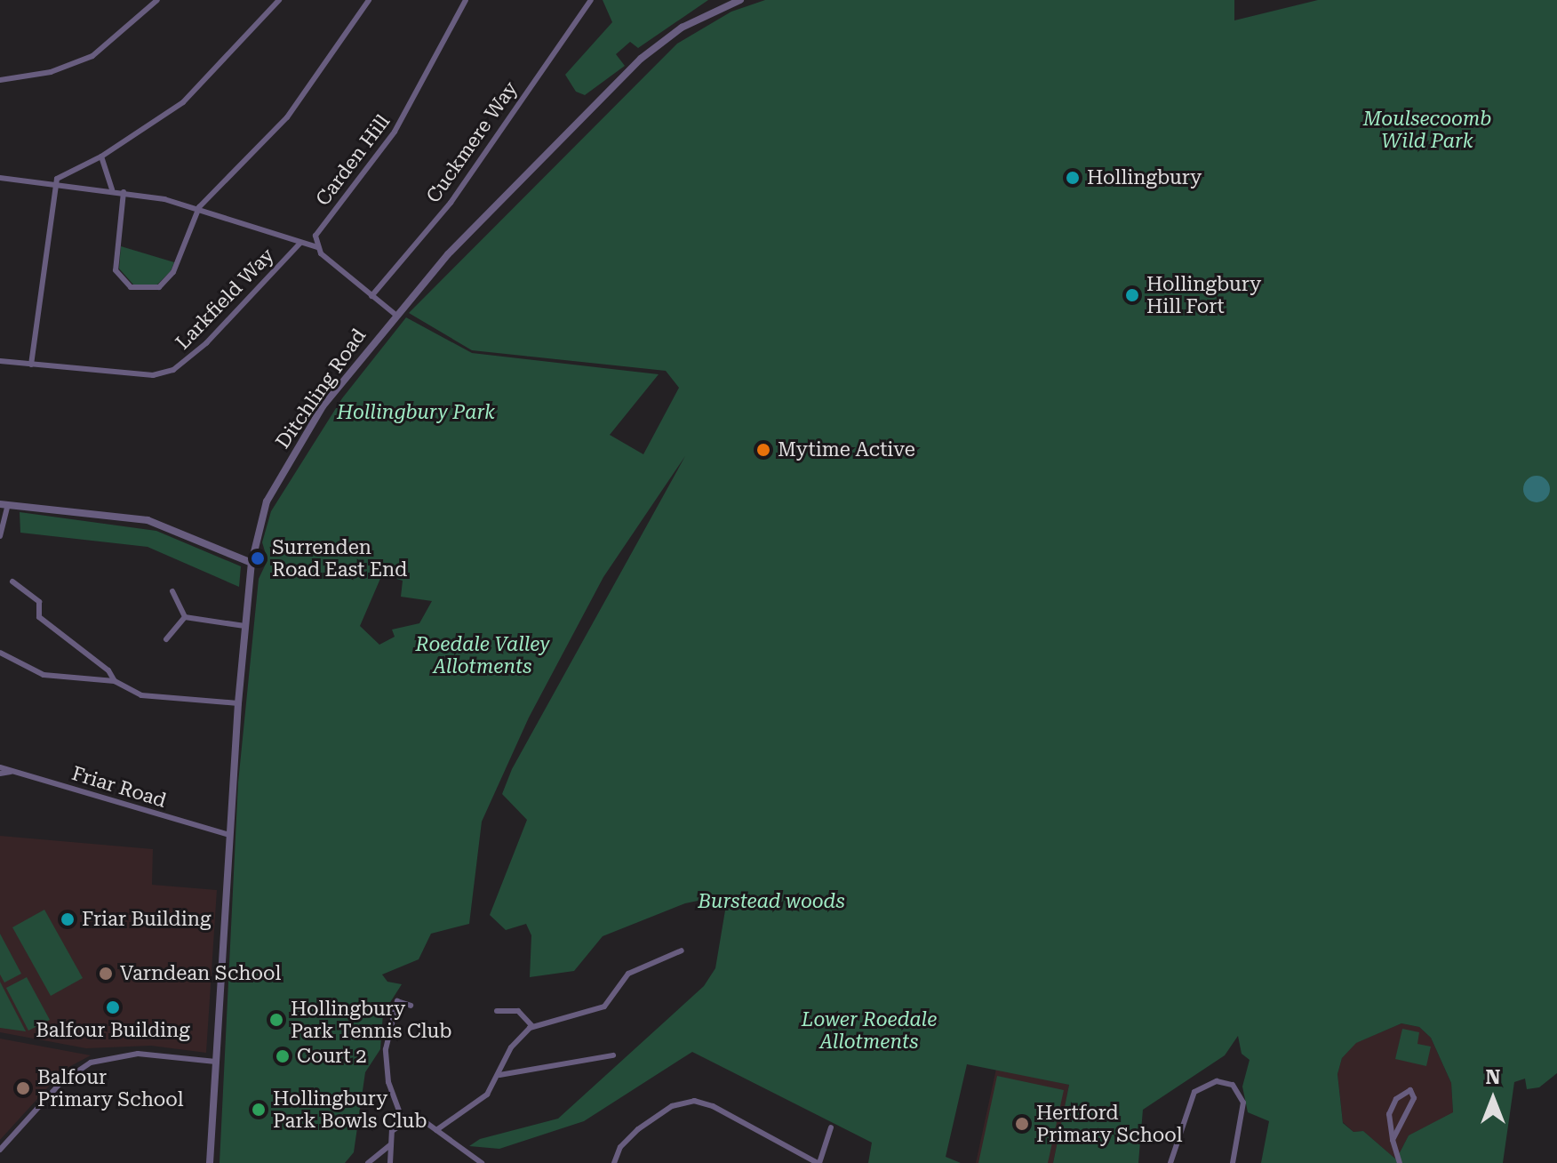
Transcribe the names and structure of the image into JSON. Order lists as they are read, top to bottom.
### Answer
{
  "streets": {
    "street": [
      "Cuckmere Way",
      "Carden Hill",
      "Larkfield Way",
      "Ditchling Road",
      "Friar Road"
    ]
  },
  "crossings": [
    ["Ditchling Road", "Friar Road"]
  ],
  "parks": [
    "Moulsecoomb Wild Park",
    "Hollingbury Park",
    "Roedale Valley Allotments",
    "Burstead woods",
    "Lower Roedale Allotments"
  ],
  "places": [
    "Hollingbury",
    "Hollingbury Hill Fort",
    "Mytime Active",
    "Surrenden Road East End",
    "Friar Building",
    "Varndean School",
    "Balfour Building",
    "Hollingbury Park Tennis Club",
    "Court 2",
    "Balfour Primary School",
    "Hollingbury Park Bowls Club",
    "Hertford Primary School"
  ],
  "north": "top"
}
